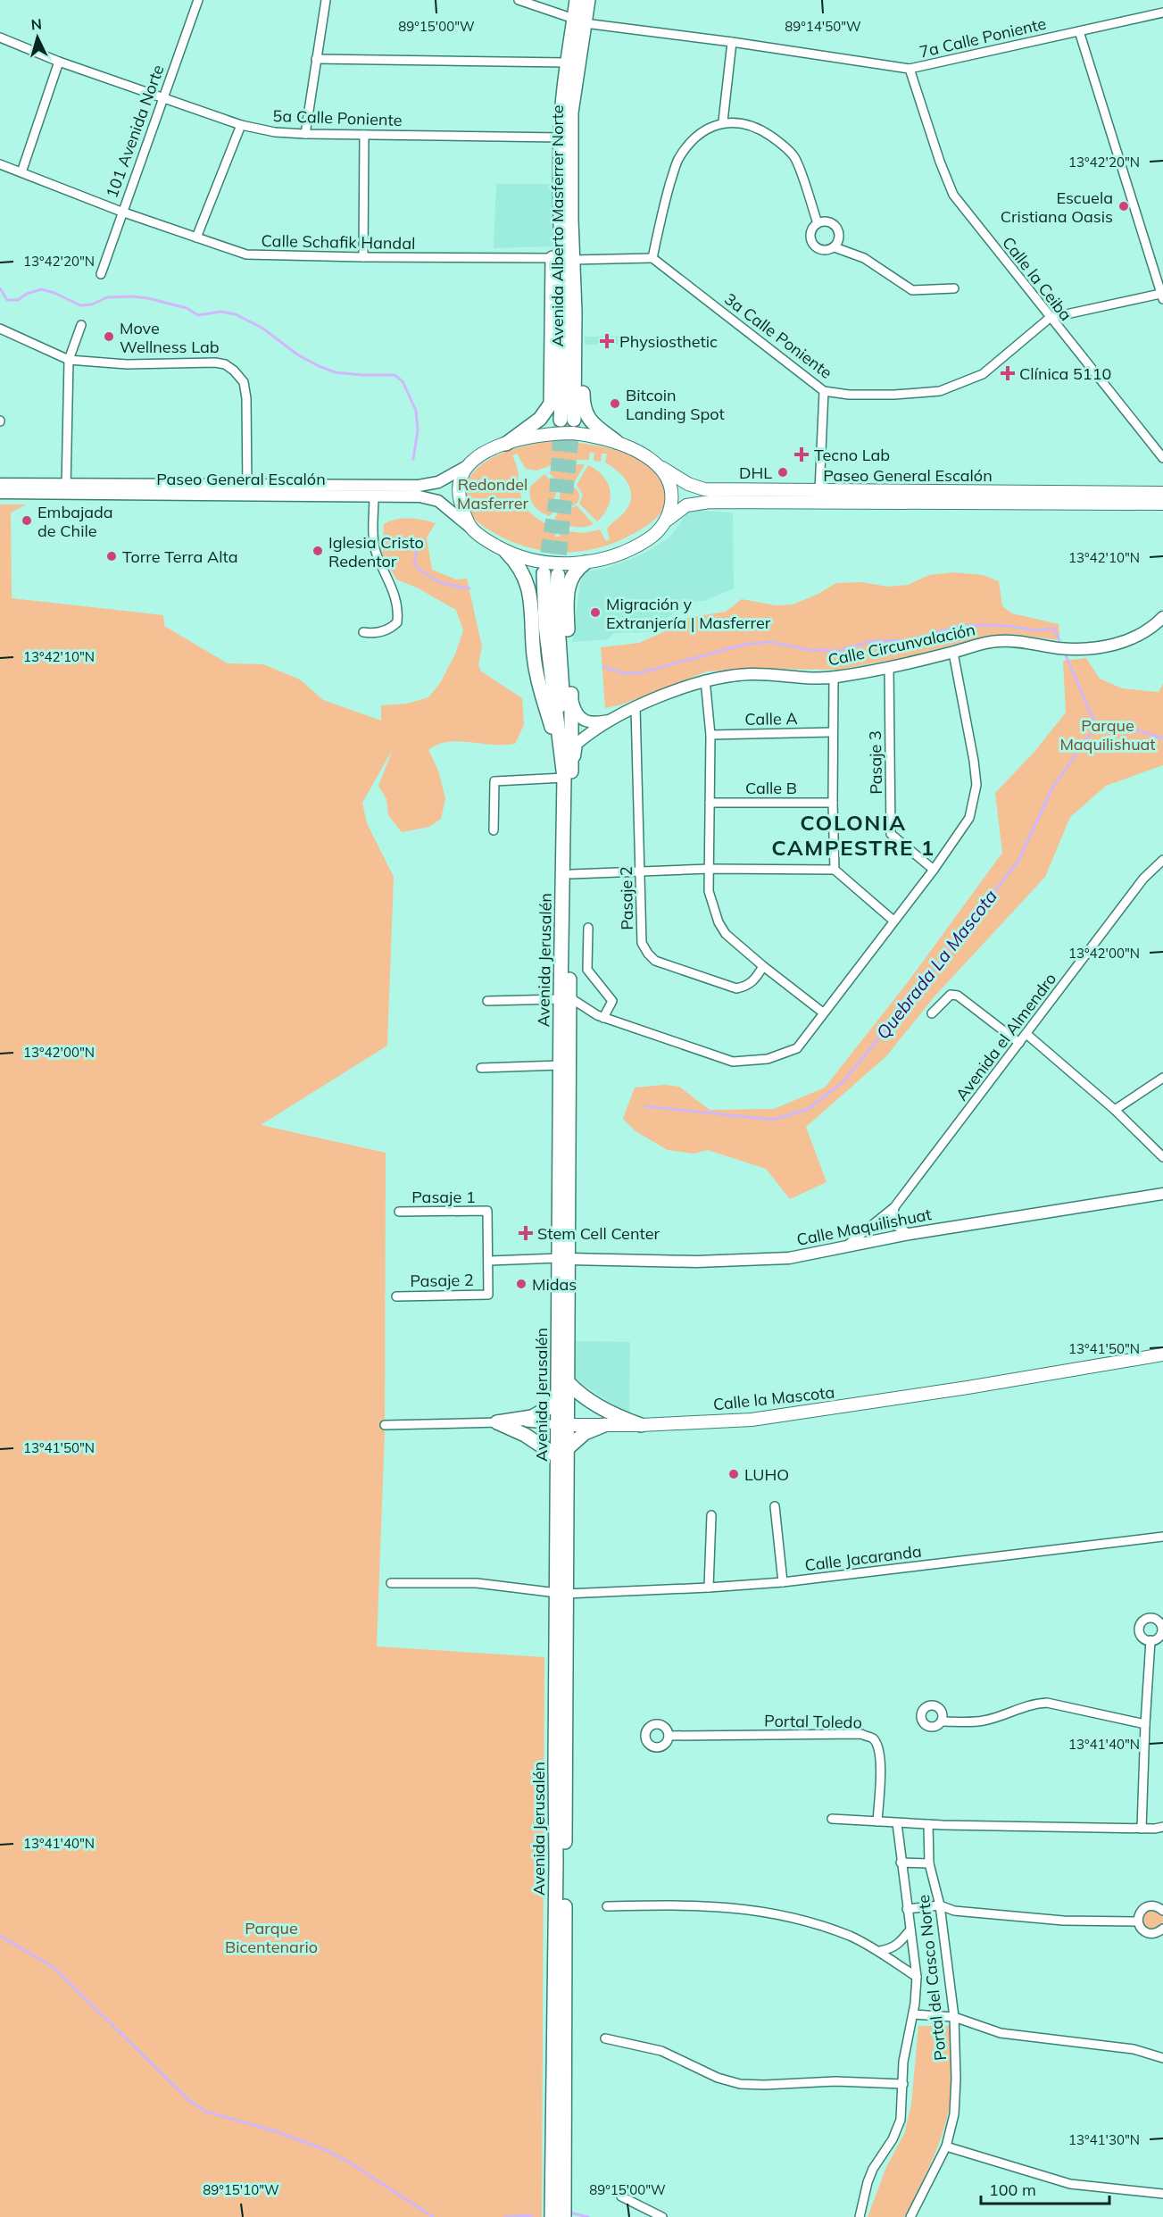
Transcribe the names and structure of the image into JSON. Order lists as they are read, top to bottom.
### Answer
{
  "streets": {
    "main road": [
      "Avenida Alberto Masferrer Norte",
      "Paseo General Escalón",
      "Avenida Jerusalén",
      "Calle la Mascota"
    ],
    "street": [
      "7a Calle Poniente",
      "5a Calle Poniente",
      "101 Avenida Norte",
      "Calle Schafik Handal",
      "Calle la Ceiba",
      "3a Calle Poniente",
      "Calle Circunvalación",
      "Calle A",
      "Pasaje 3",
      "Calle B",
      "Pasaje 2",
      "Avenida el Almendro",
      "Pasaje 1",
      "Calle Maquilishuat",
      "Calle Jacaranda",
      "Portal Toledo",
      "Portal del Casco Norte"
    ]
  },
  "crossings": [
    ["7a Calle Poniente", "Avenida Alberto Masferrer Norte"],
    ["7a Calle Poniente", "Calle la Ceiba"],
    ["5a Calle Poniente", "101 Avenida Norte"],
    ["5a Calle Poniente", "Avenida Alberto Masferrer Norte"],
    ["101 Avenida Norte", "Calle Schafik Handal"],
    ["Avenida Alberto Masferrer Norte", "Calle Schafik Handal"],
    ["Calle Schafik Handal", "3a Calle Poniente"],
    ["Calle la Ceiba", "3a Calle Poniente"],
    ["Calle Circunvalación", "Pasaje 3"],
    ["Calle Circunvalación", "Pasaje 2"],
    ["Calle Circunvalación", "Avenida Jerusalén"],
    ["Pasaje 2", "Pasaje 1"],
    ["Pasaje 2", "Calle Maquilishuat"],
    ["Avenida Jerusalén", "Calle Maquilishuat"],
    ["Avenida Jerusalén", "Calle la Mascota"],
    ["Avenida Jerusalén", "Calle Jacaranda"],
    ["Avenida el Almendro", "Calle Maquilishuat"],
    ["Pasaje 1", "Calle Maquilishuat"]
  ],
  "districts": ["COLONIA CAMPESTRE 1"],
  "water": ["Quebrada La Mascota"],
  "parks": ["Redondel Masferrer", "Parque Maquilishuat", "Parque Bicentenario"],
  "places": {
    "other": [
      "Escuela Cristiana Oasis",
      "Move Wellness Lab",
      "Bitcoin Landing Spot",
      "DHL",
      "Embajada de Chile",
      "Iglesia Cristo Redentor",
      "Torre Terra Alta",
      "Migración y Extranjería | Masferrer",
      "Midas",
      "LUHO"
    ],
    "health": [
      "Physiosthetic",
      "Clínica 5110",
      "Tecno Lab",
      "Stem Cell Center"
    ]
  },
  "scale_bar": "100 m",
  "north": "top",
  "coordinates": [
    "89°15'00\"W",
    "89°14'50\"W",
    "13°42'20\"N",
    "13°42'10\"N",
    "13°42'00\"N",
    "13°41'50\"N",
    "13°41'40\"N",
    "13°41'30\"N",
    "89°15'10\"W"
  ]
}
